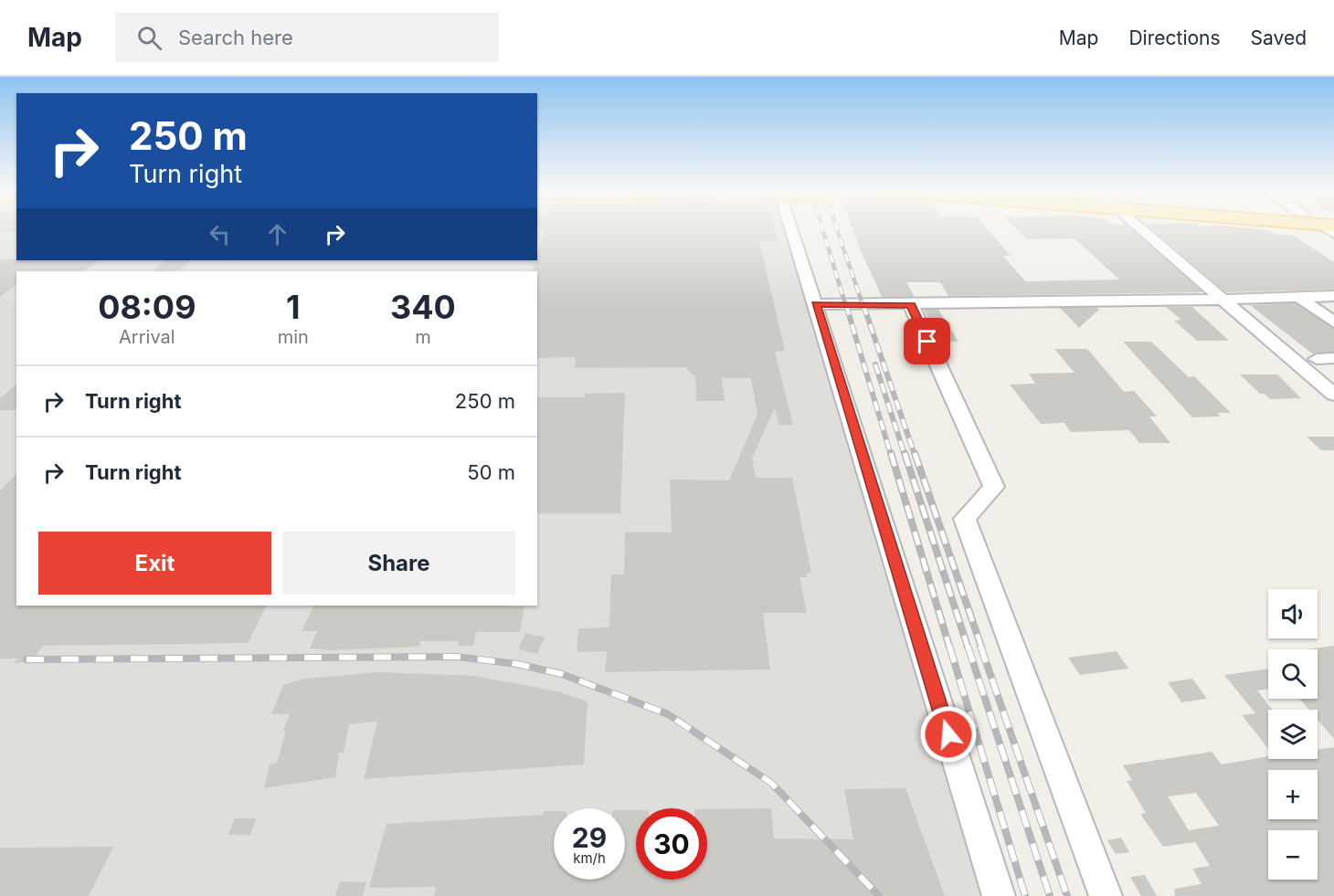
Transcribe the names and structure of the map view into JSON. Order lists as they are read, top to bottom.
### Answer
{
  "page": {
    "header": "Map",
    "search": "Search here",
    "nav": ["Map", "Directions", "Saved"],
    "turn": ["250 m", "Turn right"],
    "eta": [
      "08:09",
      "Arrival",
      "1",
      "min",
      "340",
      "m"
    ],
    "list": [
      {
        "name": "Turn right",
        "value": "250 m"
      },
      {
        "name": "Turn right",
        "value": "50 m"
      }
    ],
    "buttons": ["Exit", "Share"],
    "map_buttons": ["+", "−"],
    "speed": "29 km/h",
    "limit": "30"
  }
}
